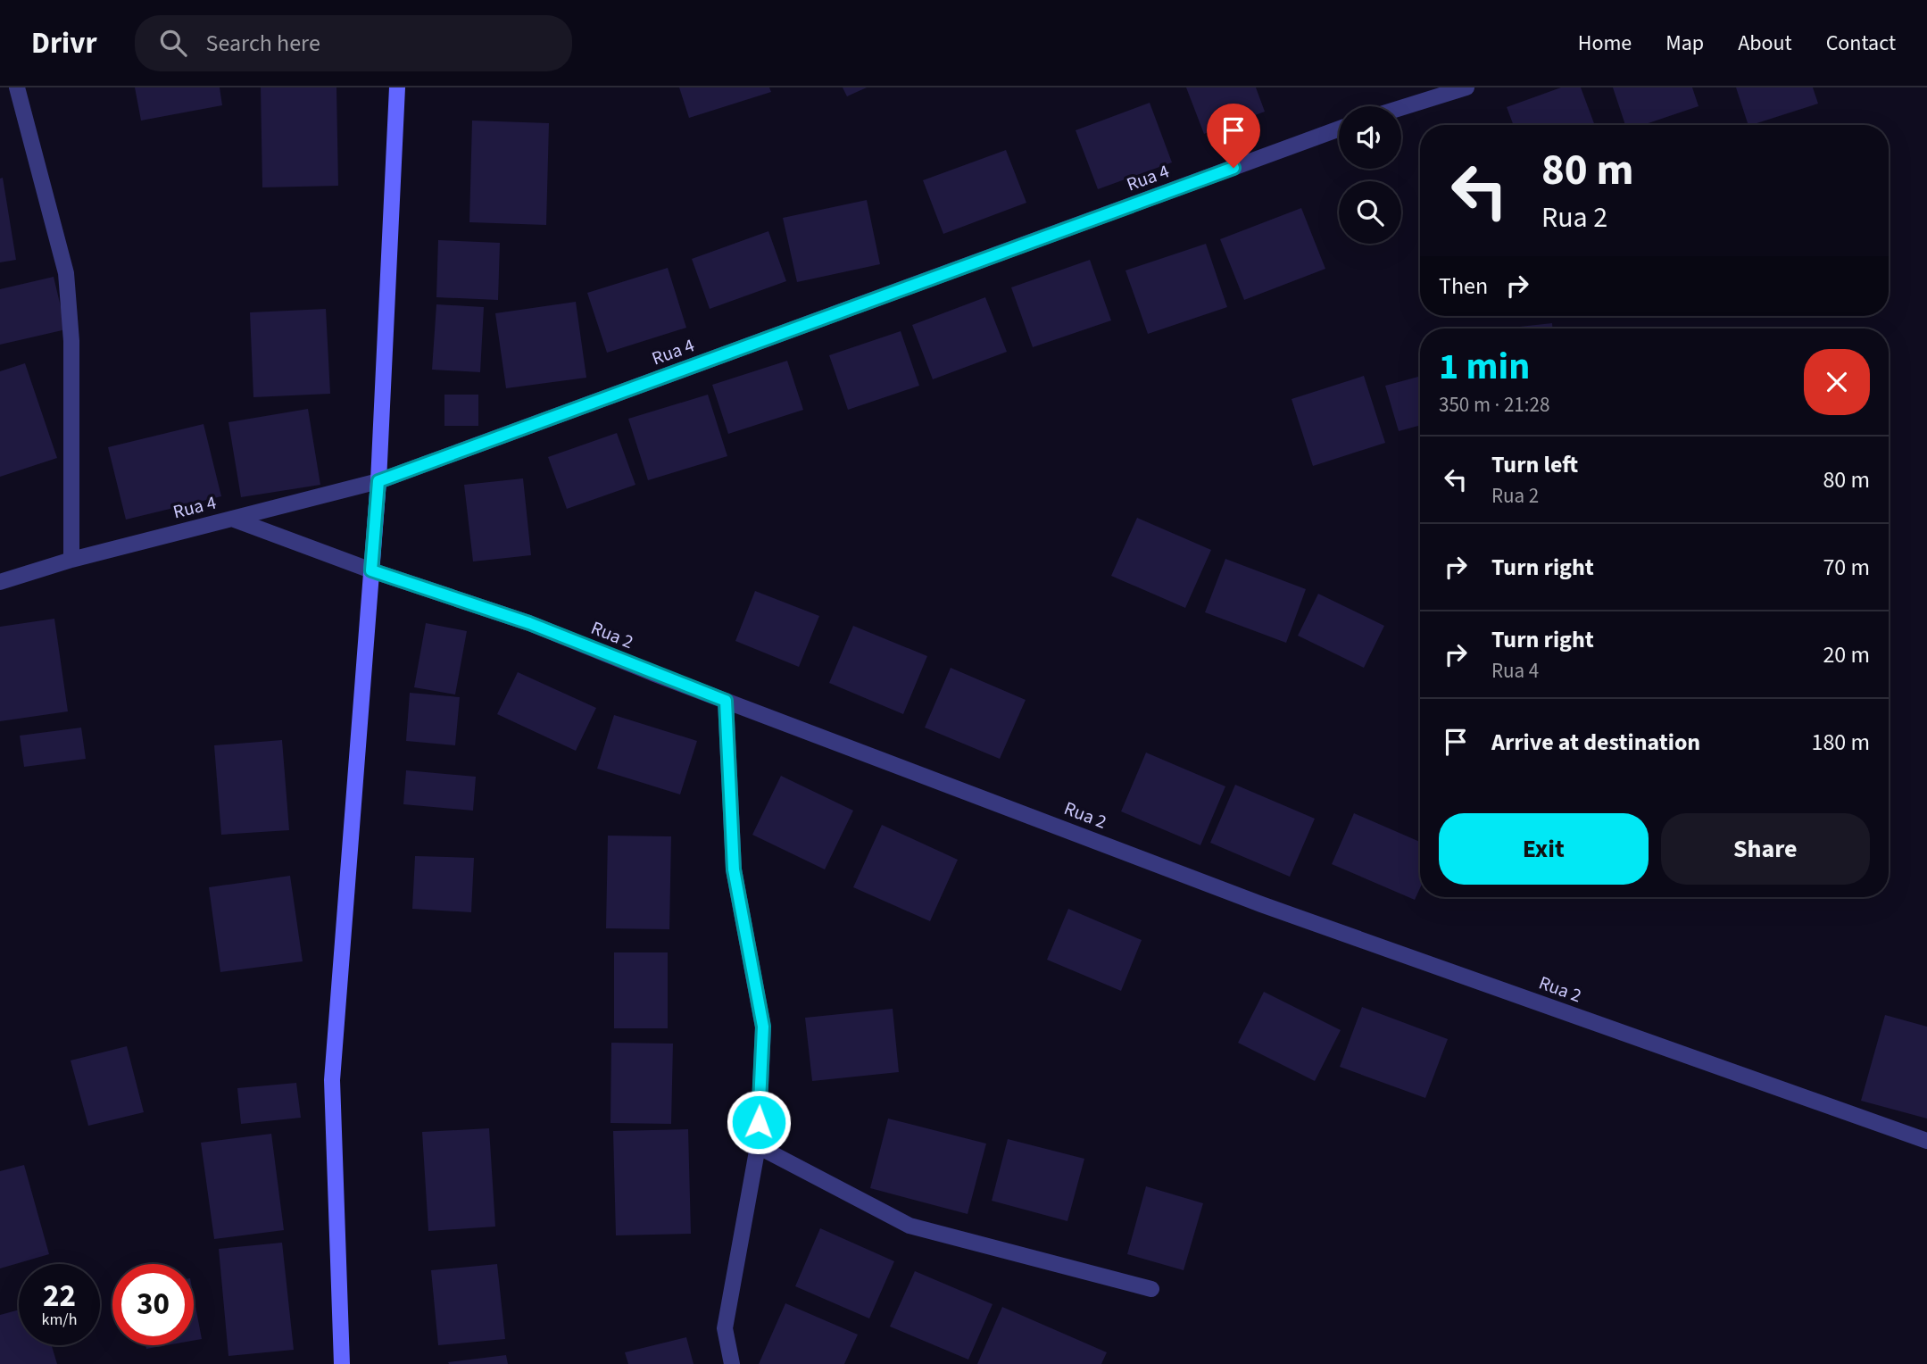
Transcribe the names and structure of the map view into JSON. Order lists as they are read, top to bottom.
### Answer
{
  "streets": {
    "street": ["Rua 4", "Rua 2"]
  },
  "crossings": [
    ["Rua 4", "Rua 2"]
  ],
  "page": {
    "header": "Drivr",
    "search": "Search here",
    "nav": [
      "Home",
      "Map",
      "About",
      "Contact"
    ],
    "turn": ["80 m", "Rua 2"],
    "then": "Then",
    "heading": ["1 min", "350 m · 21:28"],
    "list": [
      {
        "name": "Turn left",
        "note": "Rua 2",
        "value": "80 m"
      },
      {
        "name": "Turn right",
        "value": "70 m"
      },
      {
        "name": "Turn right",
        "note": "Rua 4",
        "value": "20 m"
      },
      {
        "name": "Arrive at destination",
        "value": "180 m"
      }
    ],
    "buttons": ["Exit", "Share"],
    "speed": "22 km/h",
    "limit": "30"
  }
}
